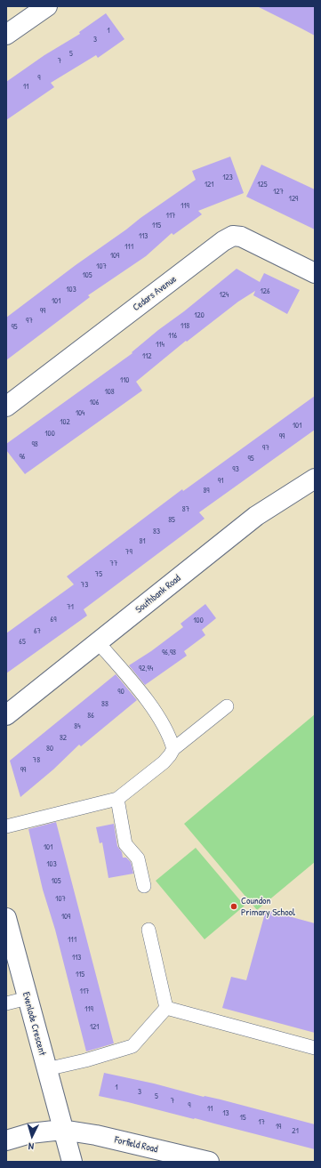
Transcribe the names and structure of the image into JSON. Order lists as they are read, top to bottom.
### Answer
{
  "streets": {
    "street": [
      "Cedars Avenue",
      "Southbank Road",
      "Evenlode Crescent",
      "Forfield Road"
    ]
  },
  "crossings": [
    ["Evenlode Crescent", "Forfield Road"]
  ],
  "places": ["Coundon Primary School"],
  "house_numbers": [
    "1",
    "3",
    "5",
    "7",
    "9",
    "11",
    "123",
    "121",
    "125",
    "127",
    "129",
    "119",
    "117",
    "115",
    "113",
    "111",
    "109",
    "107",
    "105",
    "103",
    "126",
    "124",
    "101",
    "99",
    "120",
    "97",
    "118",
    "95",
    "116",
    "114",
    "112",
    "110",
    "108",
    "106",
    "104",
    "102",
    "101",
    "100",
    "99",
    "98",
    "97",
    "96",
    "95",
    "93",
    "91",
    "89",
    "87",
    "85",
    "83",
    "81",
    "79",
    "77",
    "75",
    "73",
    "71",
    "69",
    "100",
    "67",
    "65",
    "96,98",
    "92,94",
    "90",
    "88",
    "86",
    "84",
    "82",
    "80",
    "78",
    "99",
    "101",
    "103",
    "105",
    "107",
    "109",
    "111",
    "113",
    "115",
    "117",
    "119",
    "121",
    "1",
    "3",
    "5",
    "7",
    "9",
    "11",
    "13",
    "15",
    "17",
    "19",
    "21"
  ],
  "north": "bottom"
}
